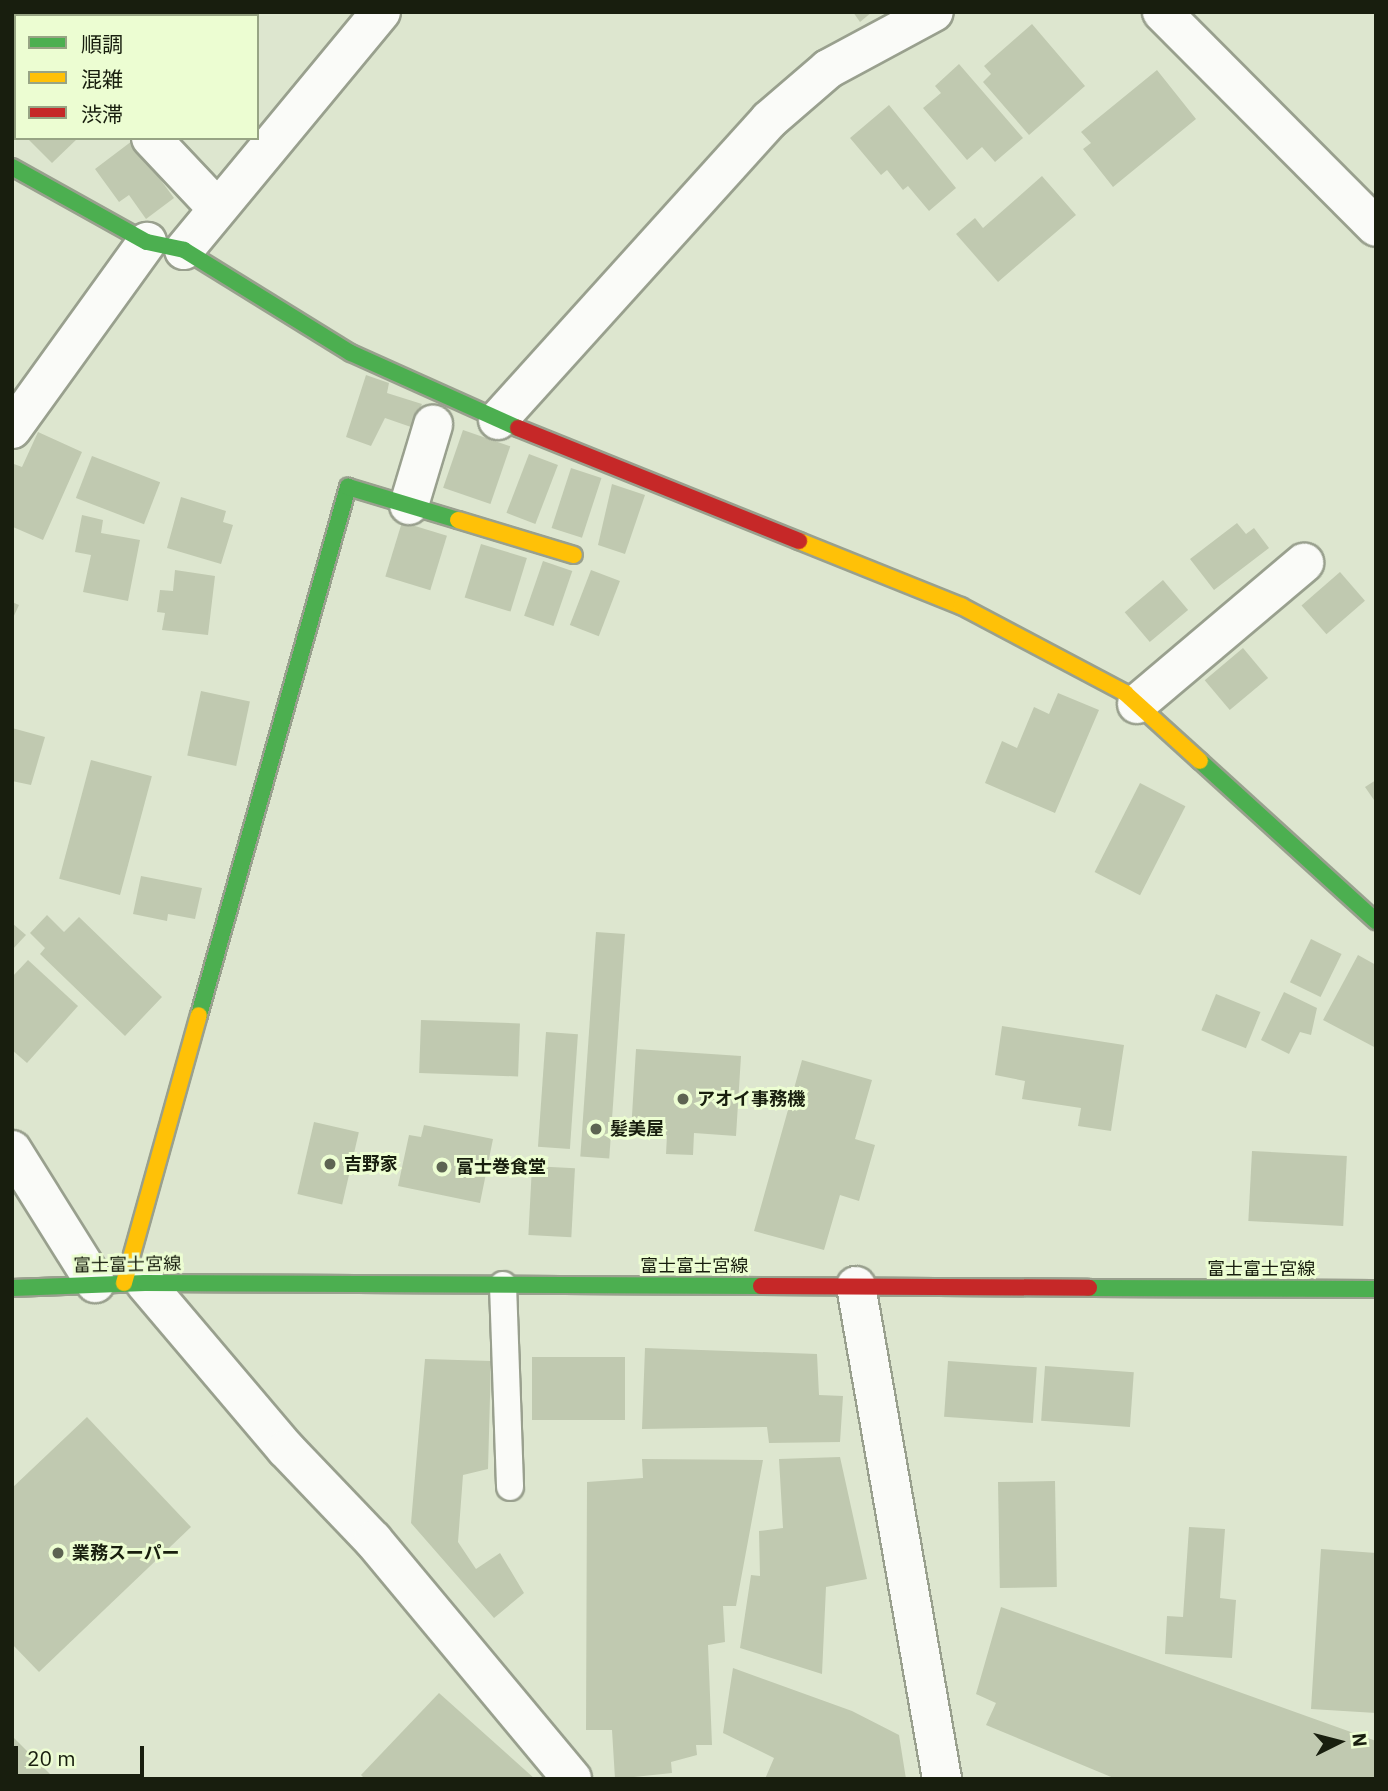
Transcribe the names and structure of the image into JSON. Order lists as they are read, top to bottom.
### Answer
{
  "streets": {
    "street": ["富士富士宮線"]
  },
  "places": [
    "アオイ事務機",
    "髪美屋",
    "吉野家",
    "富士巻食堂",
    "業務スーパー"
  ],
  "legend": ["順調", "混雑", "渋滞"],
  "scale_bar": "20 m",
  "north": "right"
}
